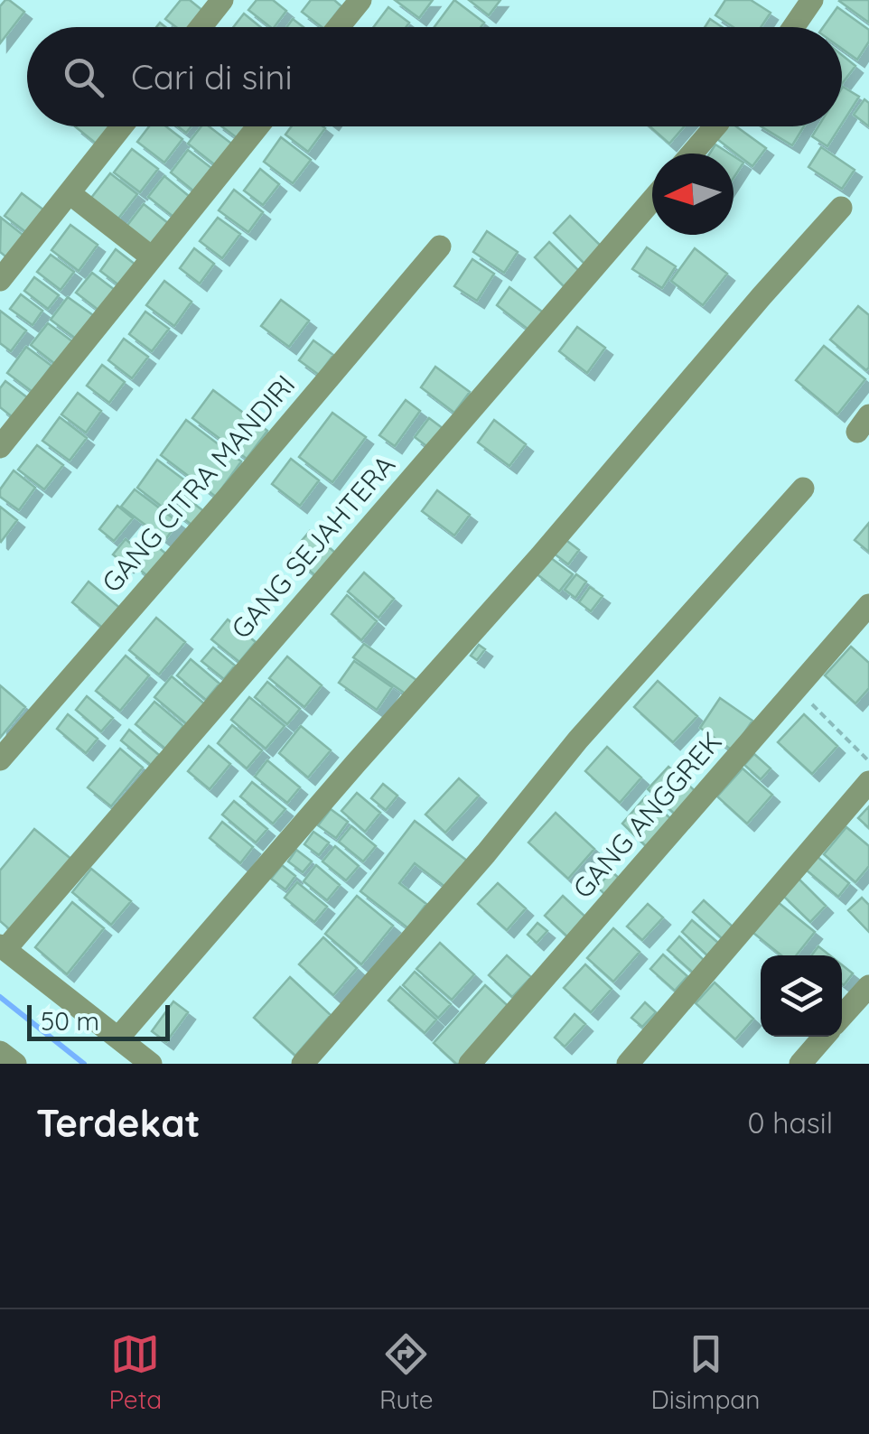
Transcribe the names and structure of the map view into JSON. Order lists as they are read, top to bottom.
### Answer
{
  "streets": {
    "street": ["GANG CITRA MANDIRI", "GANG SEJAHTERA", "GANG ANGGREK"]
  },
  "scale_bar": "50 m",
  "north": "left",
  "page": {
    "search": "Cari di sini",
    "scale": "50 m",
    "heading": ["Terdekat", "0 hasil"],
    "nav": ["Peta", "Rute", "Disimpan"]
  }
}
